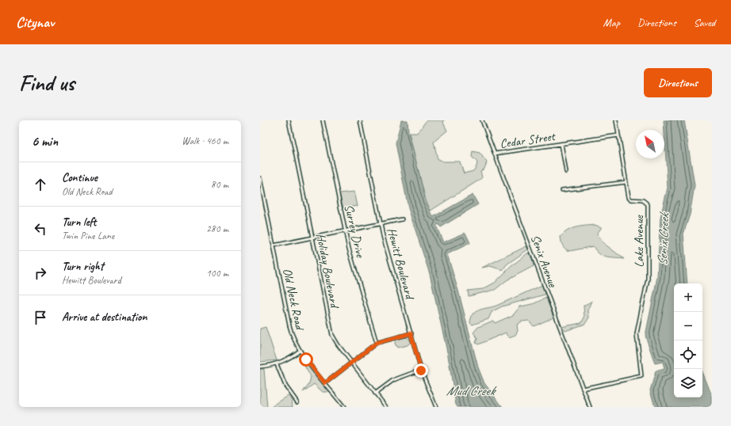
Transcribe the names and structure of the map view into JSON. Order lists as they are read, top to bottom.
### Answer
{
  "streets": {
    "street": [
      "Cedar Street",
      "Surrey Drive",
      "Lake Avenue",
      "Senix Avenue",
      "Hewitt Boulevard",
      "Holiday Boulevard",
      "Old Neck Road"
    ]
  },
  "crossings": [
    ["Cedar Street", "Lake Avenue"],
    ["Cedar Street", "Senix Avenue"],
    ["Lake Avenue", "Senix Avenue"]
  ],
  "water": ["Senix Creek", "Mud Creek"],
  "north": "top left",
  "page": {
    "header": "Citynav",
    "nav": ["Map", "Directions", "Saved"],
    "buttons": "Directions",
    "title": "Find us",
    "heading": ["6 min", "Walk · 460 m"],
    "list": [
      ["Continue", "Old Neck Road", "80 m"],
      ["Turn left", "Twin Pine Lane", "280 m"],
      ["Turn right", "Hewitt Boulevard", "100 m"],
      "Arrive at destination"
    ],
    "map_buttons": ["+", "−"]
  }
}
